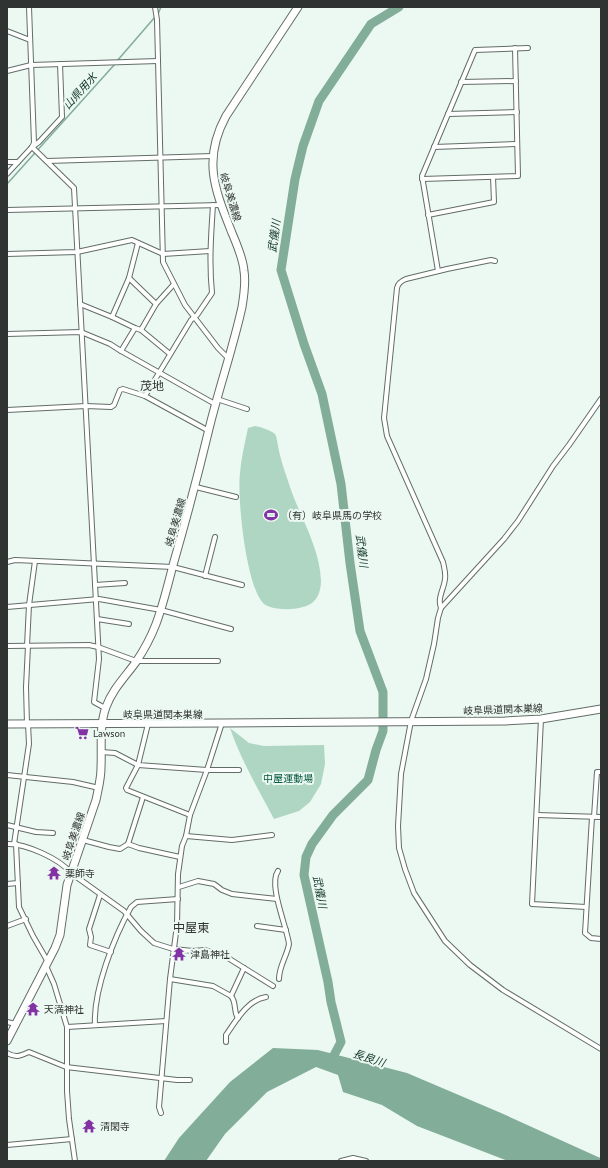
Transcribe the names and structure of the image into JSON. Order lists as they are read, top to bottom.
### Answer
{
  "streets": {
    "main road": ["岐阜美濃線", "岐阜県道関本巣線"]
  },
  "crossings": [
    ["岐阜美濃線", "岐阜県道関本巣線"]
  ],
  "districts": ["茂地", "中屋東"],
  "water": ["山県用水", "武儀川", "長良川"],
  "parks": ["中屋運動場"],
  "places": {
    "sports": ["（有）岐阜県馬の学校"],
    "supermarket": ["Lawson"],
    "temple": [
      "薬師寺",
      "津島神社",
      "天満神社",
      "清閑寺"
    ]
  }
}
